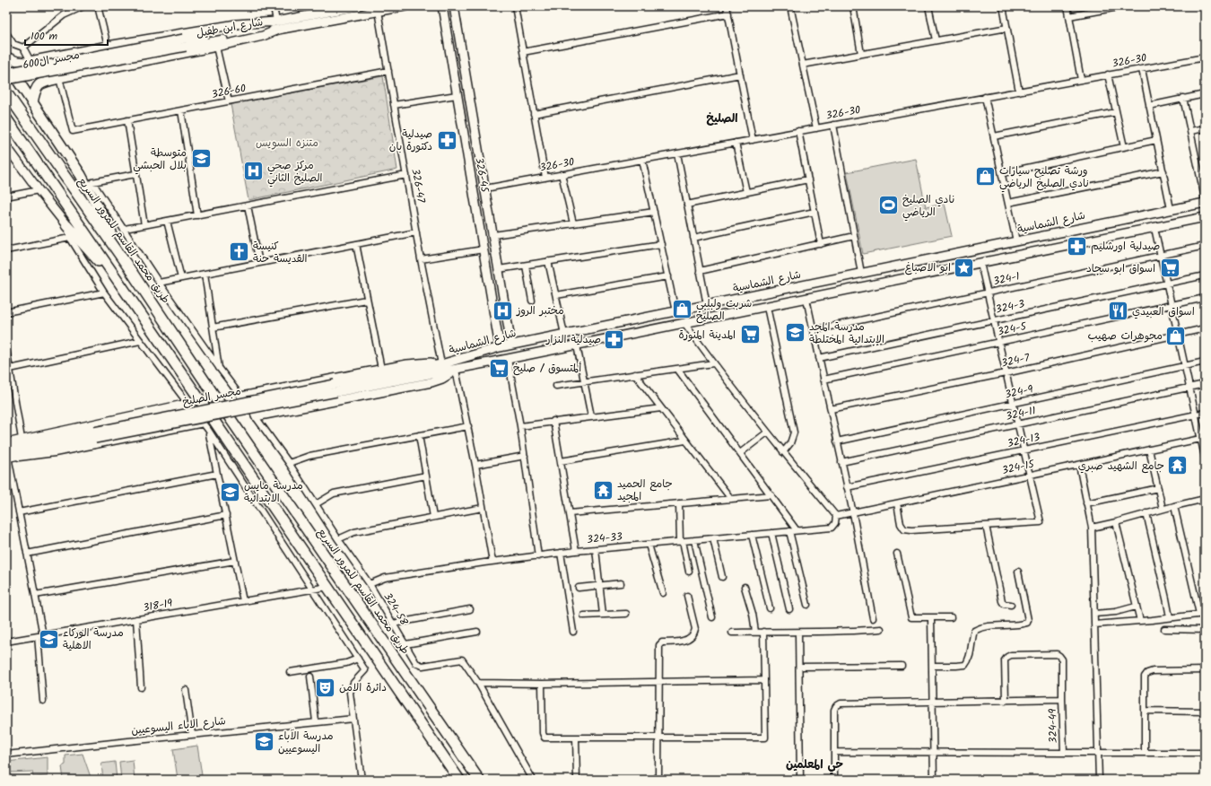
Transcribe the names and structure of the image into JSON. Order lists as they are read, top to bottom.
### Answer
{
  "streets": {
    "highway": ["طريق محمد القاسم للمرور السريع"],
    "street": [
      "شارع ابن طفيل",
      "مجسر ال600",
      "326-30",
      "326-60",
      "326-45",
      "326-47",
      "شارع الشماسية",
      "324-1",
      "324-3",
      "324-5",
      "324-7",
      "324-9",
      "مجسر الصليخ",
      "324-11",
      "324-13",
      "324-15",
      "324-33",
      "318-19",
      "324-58",
      "شارع الاباء اليسوعيين",
      "324-49"
    ]
  },
  "crossings": [
    ["شارع ابن طفيل", "مجسر ال600"],
    ["شارع ابن طفيل", "326-47"],
    ["326-30", "326-45"],
    ["326-60", "326-47"],
    ["326-45", "شارع الشماسية"],
    ["326-47", "شارع الشماسية"],
    ["شارع الشماسية", "مجسر الصليخ"],
    ["324-15", "324-33"],
    ["324-33", "324-58"]
  ],
  "districts": ["الصليخ", "حي المعلمين"],
  "parks": ["متنزه السويس"],
  "places": {
    "pharmacy": ["صيدلية دكتورة بان", "صيدلية اورشليم", "صيدلية النزار"],
    "school or university": [
      "متوسطة بلال الحبشي",
      "مدرسة المجد الإبتدائية المختلطة",
      "مدرسة مايس الابتدائية",
      "مدرسة الوركاء الاهلية",
      "مدرسة الآباء اليسوعيين"
    ],
    "hospital": ["مركز صحي الصليخ الثاني", "مختبر الروز"],
    "shop": ["ورشة تصليح سيارات نادي الصليخ الرياضي", "شربت ولبلبي الصليخ", "مجوهرات صهيب"],
    "sports": ["نادي الصليخ الرياضي"],
    "church": ["كنيسة القديسة حنة"],
    "place": ["ابو الاصباغ"],
    "supermarket": ["اسواق ابو سجاد", "المدينة المنورة", "ألمتسوق / صليخ"],
    "restaurant": ["اسواق العبيدي"],
    "temple": ["جامع الشهيد صبري", "جامع الحميد المجيد"],
    "theatre": ["دائرة الامن"]
  },
  "scale_bar": "100 m"
}
